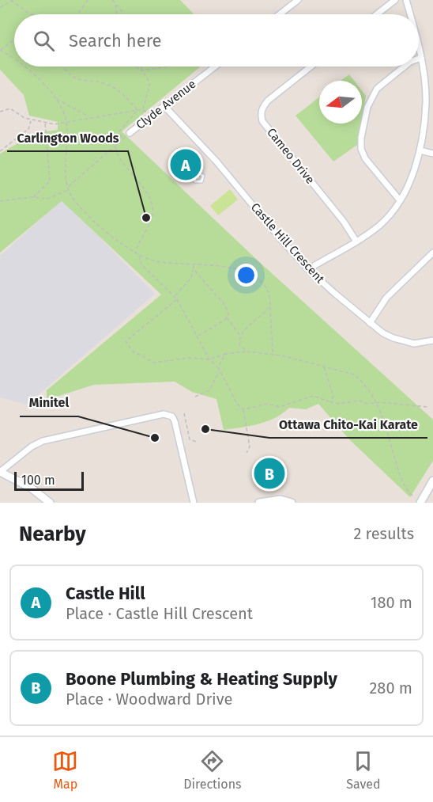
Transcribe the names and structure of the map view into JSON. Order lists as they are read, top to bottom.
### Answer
{
  "streets": {
    "street": ["Clyde Avenue", "Cameo Drive", "Castle Hill Crescent"]
  },
  "crossings": [
    ["Clyde Avenue", "Castle Hill Crescent"]
  ],
  "places": ["Carlington Woods", "Ottawa Chito-Kai Karate", "Minitel"],
  "scale_bar": "100 m",
  "north": "left",
  "page": {
    "search": "Search here",
    "pins": ["A", "B"],
    "scale": "100 m",
    "heading": ["Nearby", "2 results"],
    "list": [
      {
        "mark": "A",
        "name": "Castle Hill",
        "note": "Place · Castle Hill Crescent",
        "value": "180 m"
      },
      {
        "mark": "B",
        "name": "Boone Plumbing & Heating Supply",
        "note": "Place · Woodward Drive",
        "value": "280 m"
      }
    ],
    "nav": ["Map", "Directions", "Saved"]
  }
}
